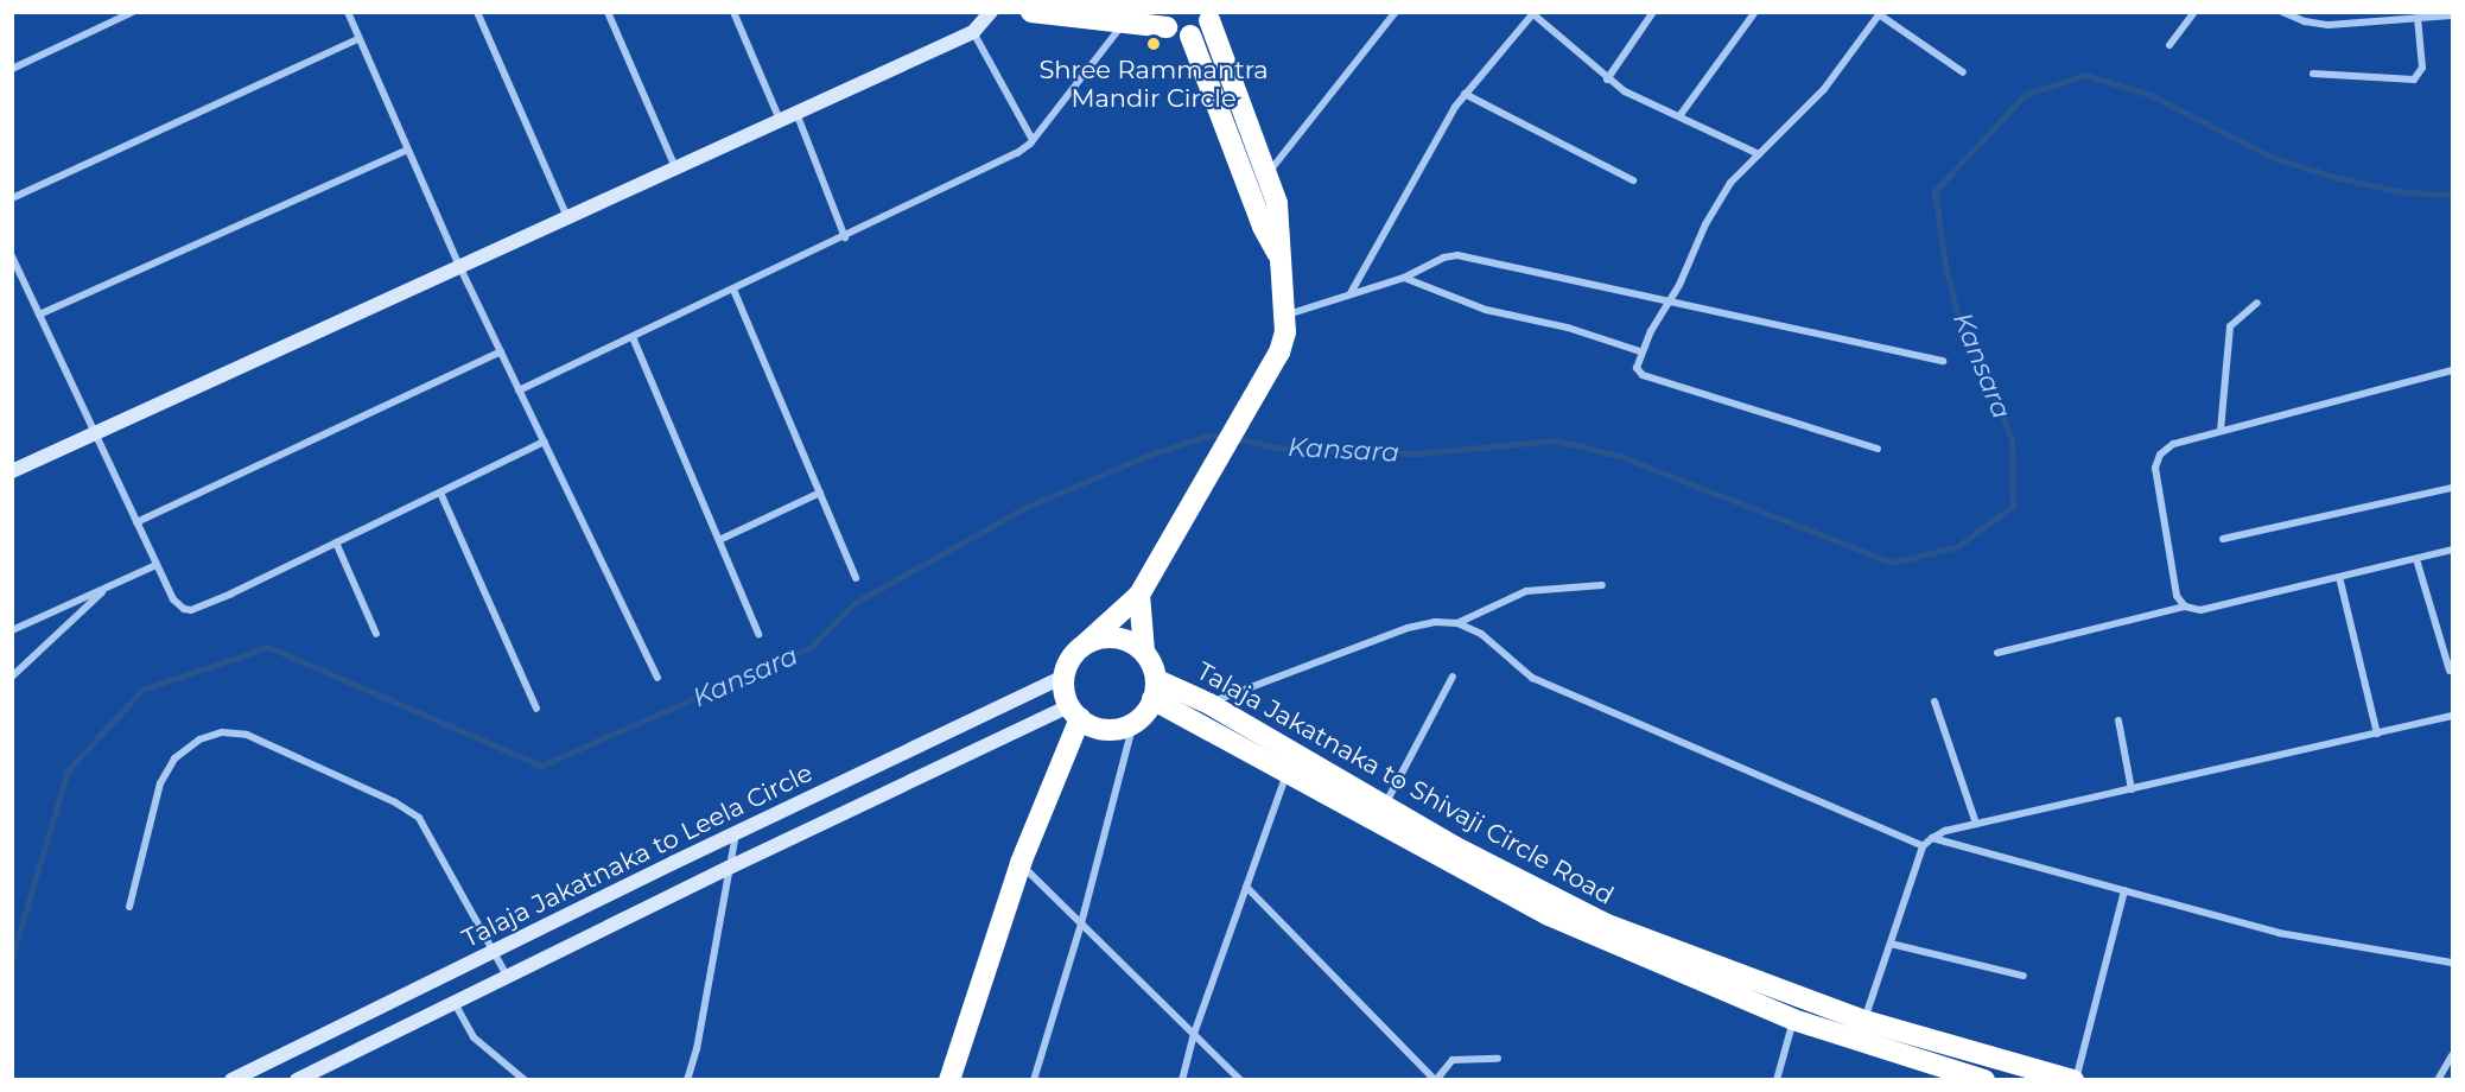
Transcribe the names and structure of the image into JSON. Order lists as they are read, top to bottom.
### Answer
{
  "streets": {
    "highway": ["Talaja Jakatnaka to Shivaji Circle Road"],
    "main road": ["Talaja Jakatnaka to Leela Circle"]
  },
  "crossings": [
    ["Talaja Jakatnaka to Shivaji Circle Road", "Talaja Jakatnaka to Leela Circle"]
  ],
  "water": ["Kansara"],
  "places": ["Shree Rammantra Mandir Circle"]
}
